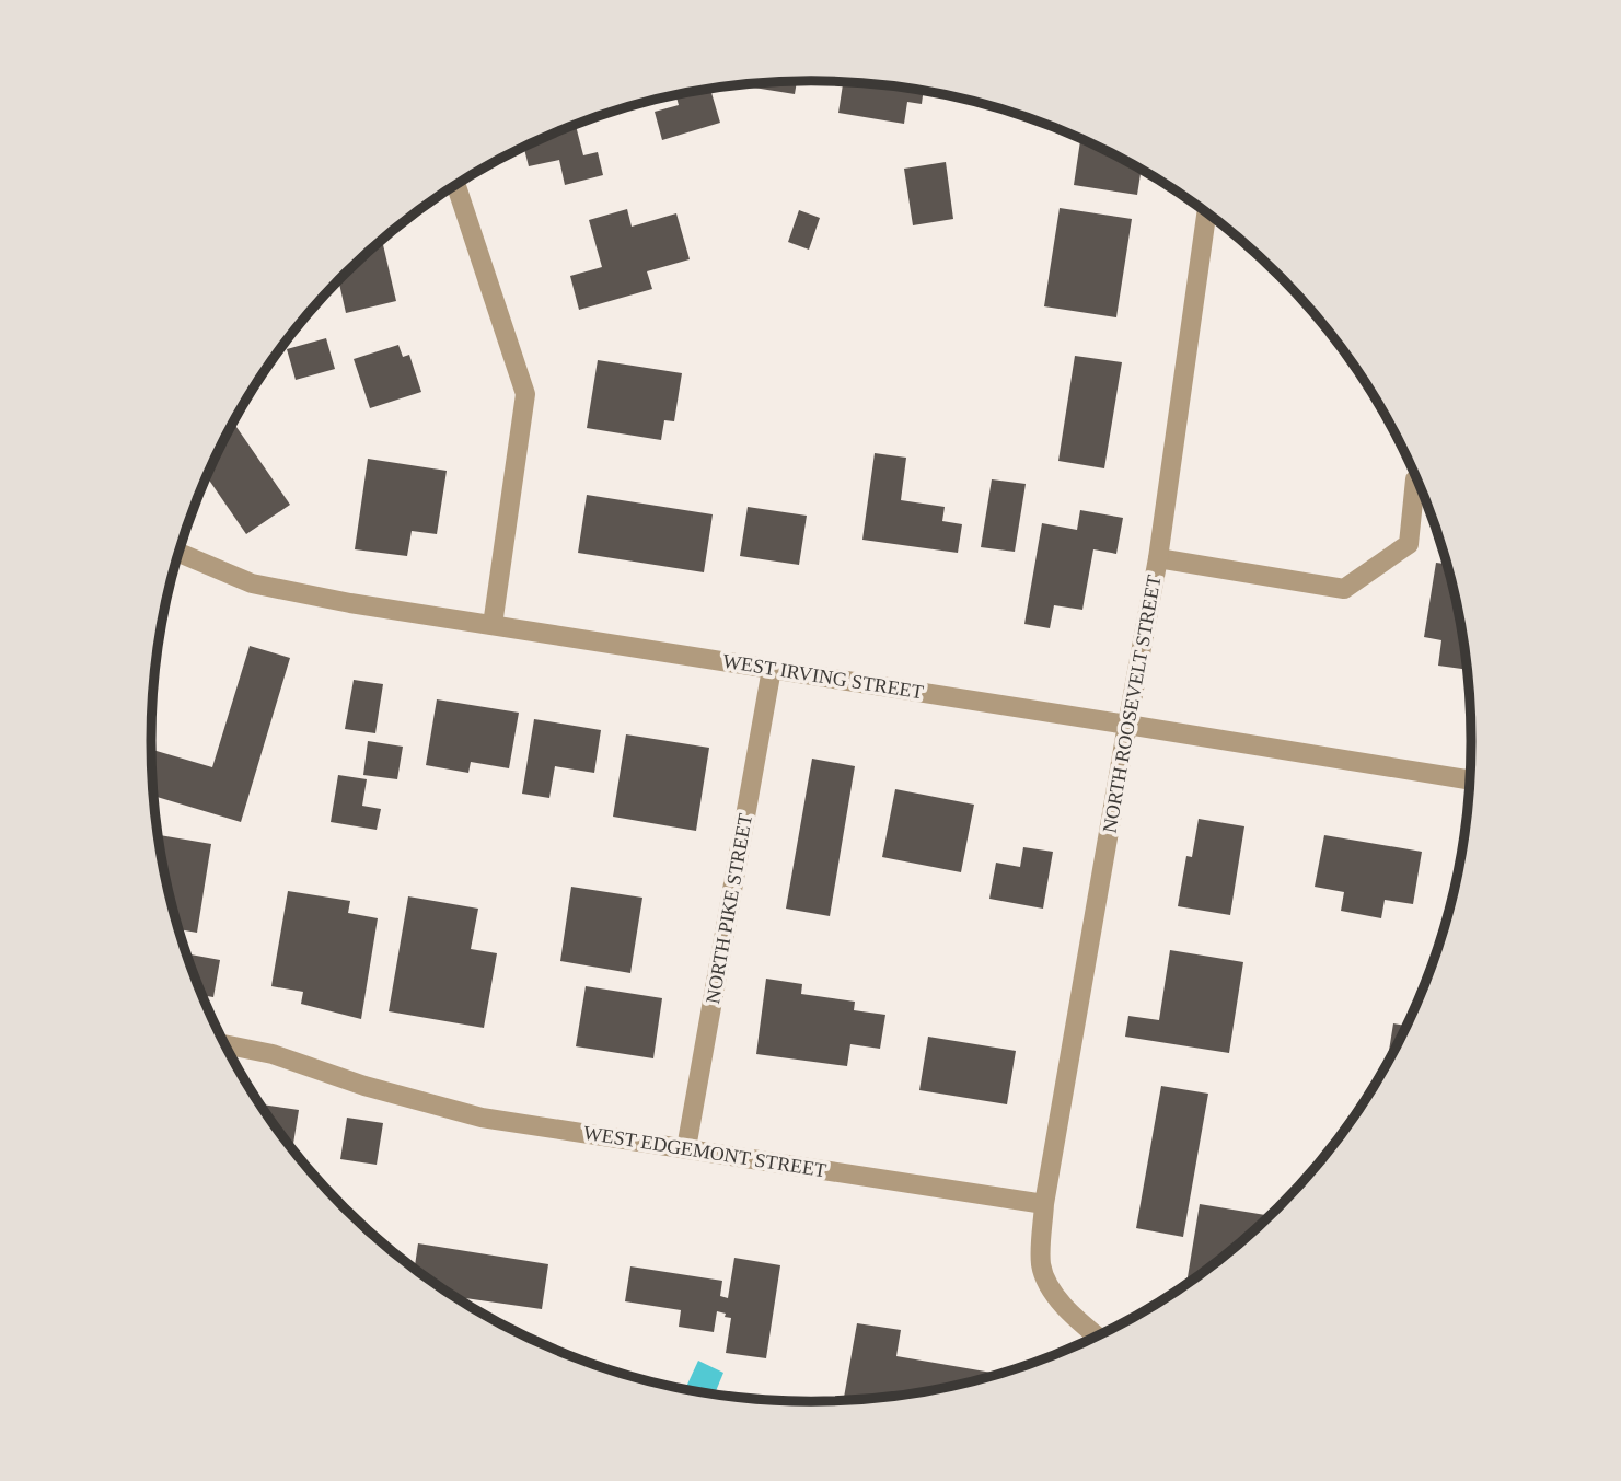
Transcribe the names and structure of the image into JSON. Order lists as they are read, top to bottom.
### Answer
{
  "streets": {
    "street": [
      "WEST IRVING STREET",
      "NORTH ROOSEVELT STREET",
      "NORTH PIKE STREET",
      "WEST EDGEMONT STREET"
    ]
  },
  "crossings": [
    ["WEST IRVING STREET", "NORTH ROOSEVELT STREET"],
    ["WEST IRVING STREET", "NORTH PIKE STREET"],
    ["NORTH ROOSEVELT STREET", "WEST EDGEMONT STREET"],
    ["NORTH PIKE STREET", "WEST EDGEMONT STREET"]
  ]
}
